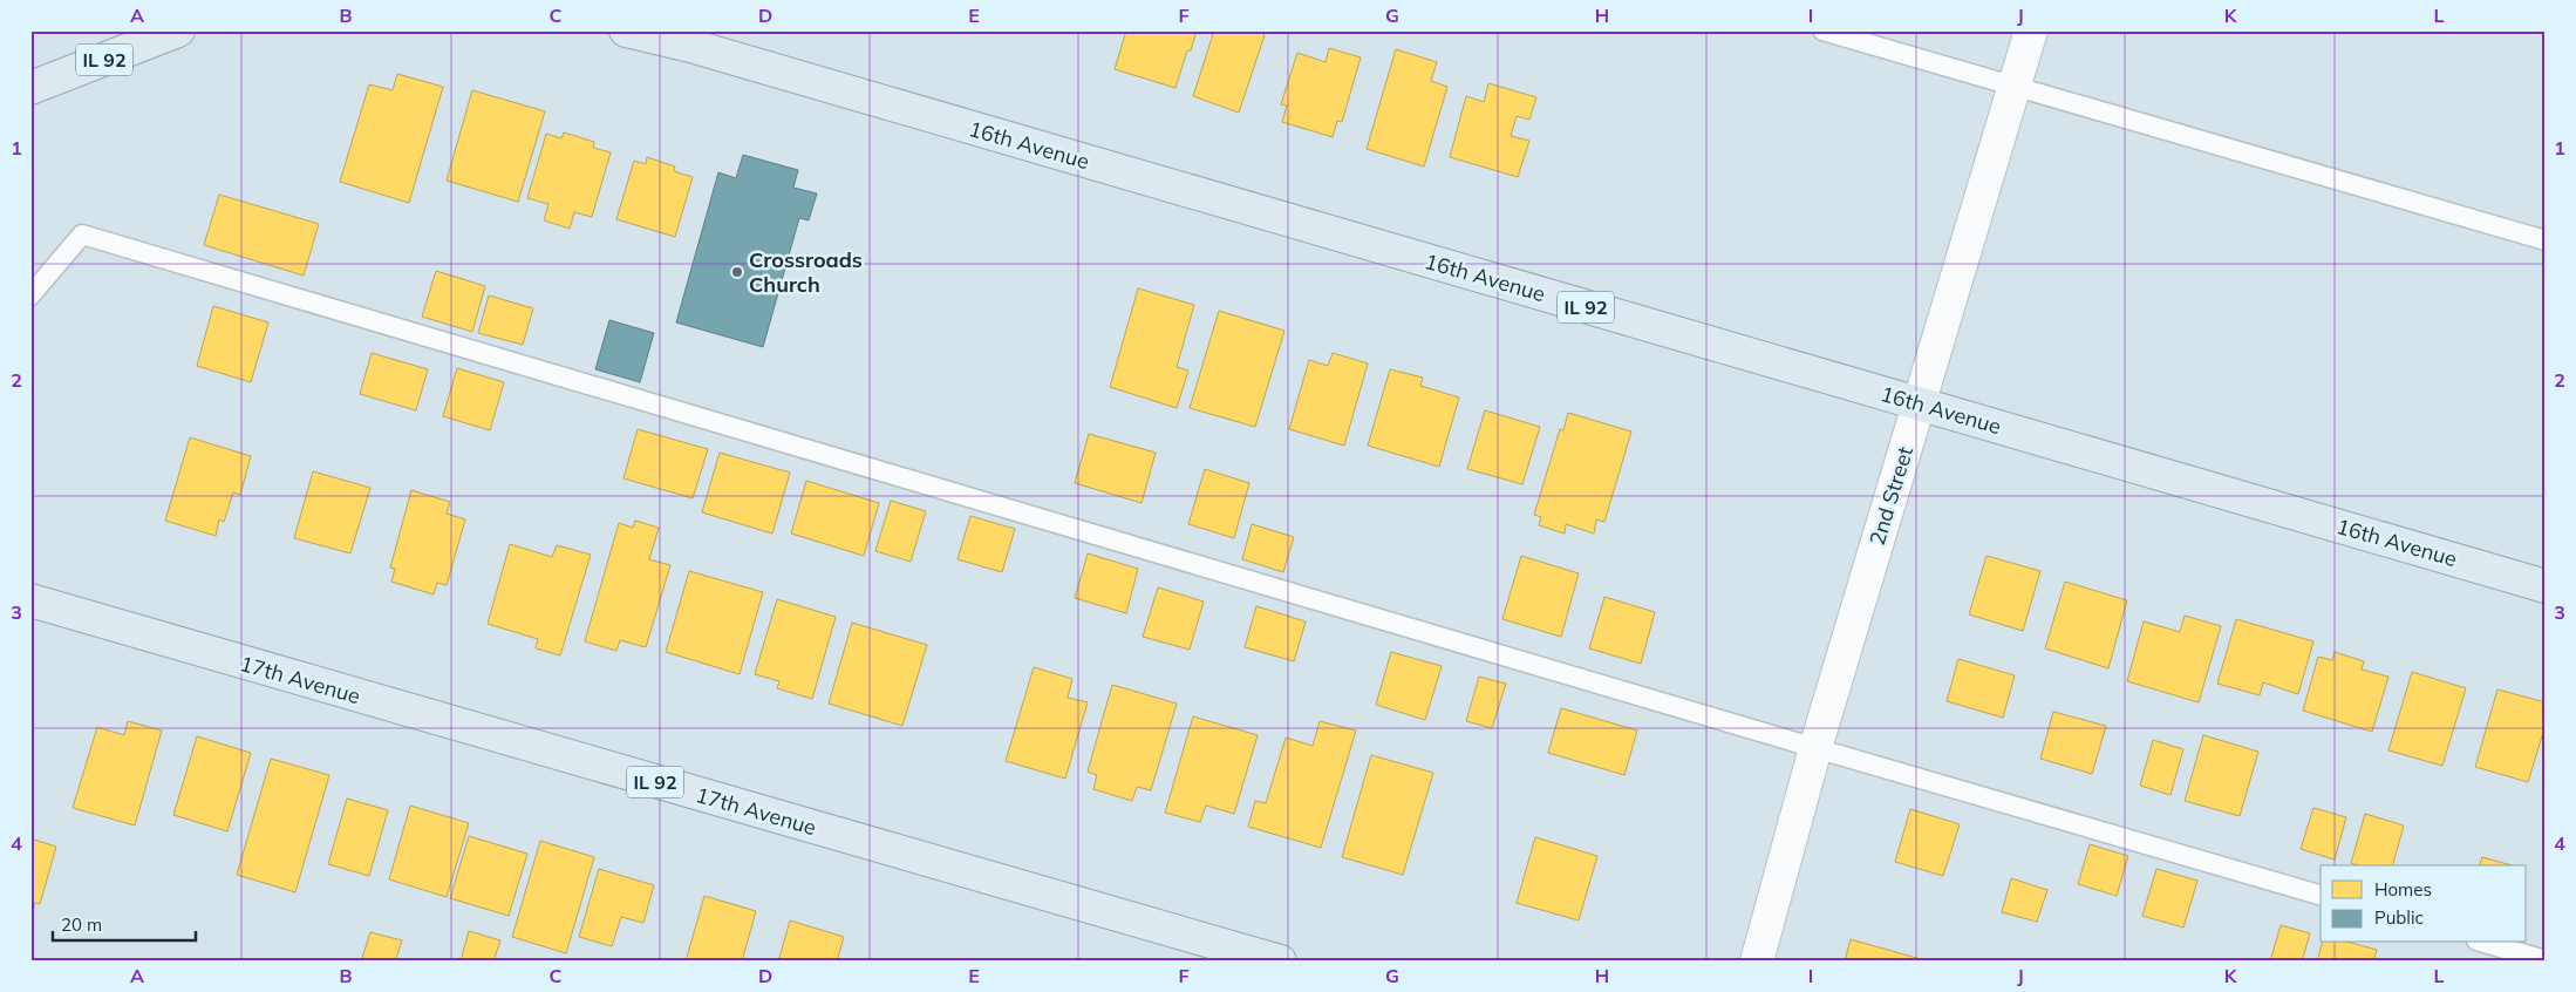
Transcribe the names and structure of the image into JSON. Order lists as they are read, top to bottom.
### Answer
{
  "streets": {
    "main road": ["IL 92", "16th Avenue", "17th Avenue"],
    "street": ["2nd Street"]
  },
  "crossings": [
    ["16th Avenue", "2nd Street"]
  ],
  "places": ["Crossroads Church"],
  "legend": ["Homes", "Public"],
  "scale_bar": "20 m",
  "grid": {
    "columns": [
      "A",
      "B",
      "C",
      "D",
      "E",
      "F",
      "G",
      "H",
      "I",
      "J",
      "K",
      "L"
    ],
    "rows": [
      "1",
      "2",
      "3",
      "4"
    ]
  }
}
